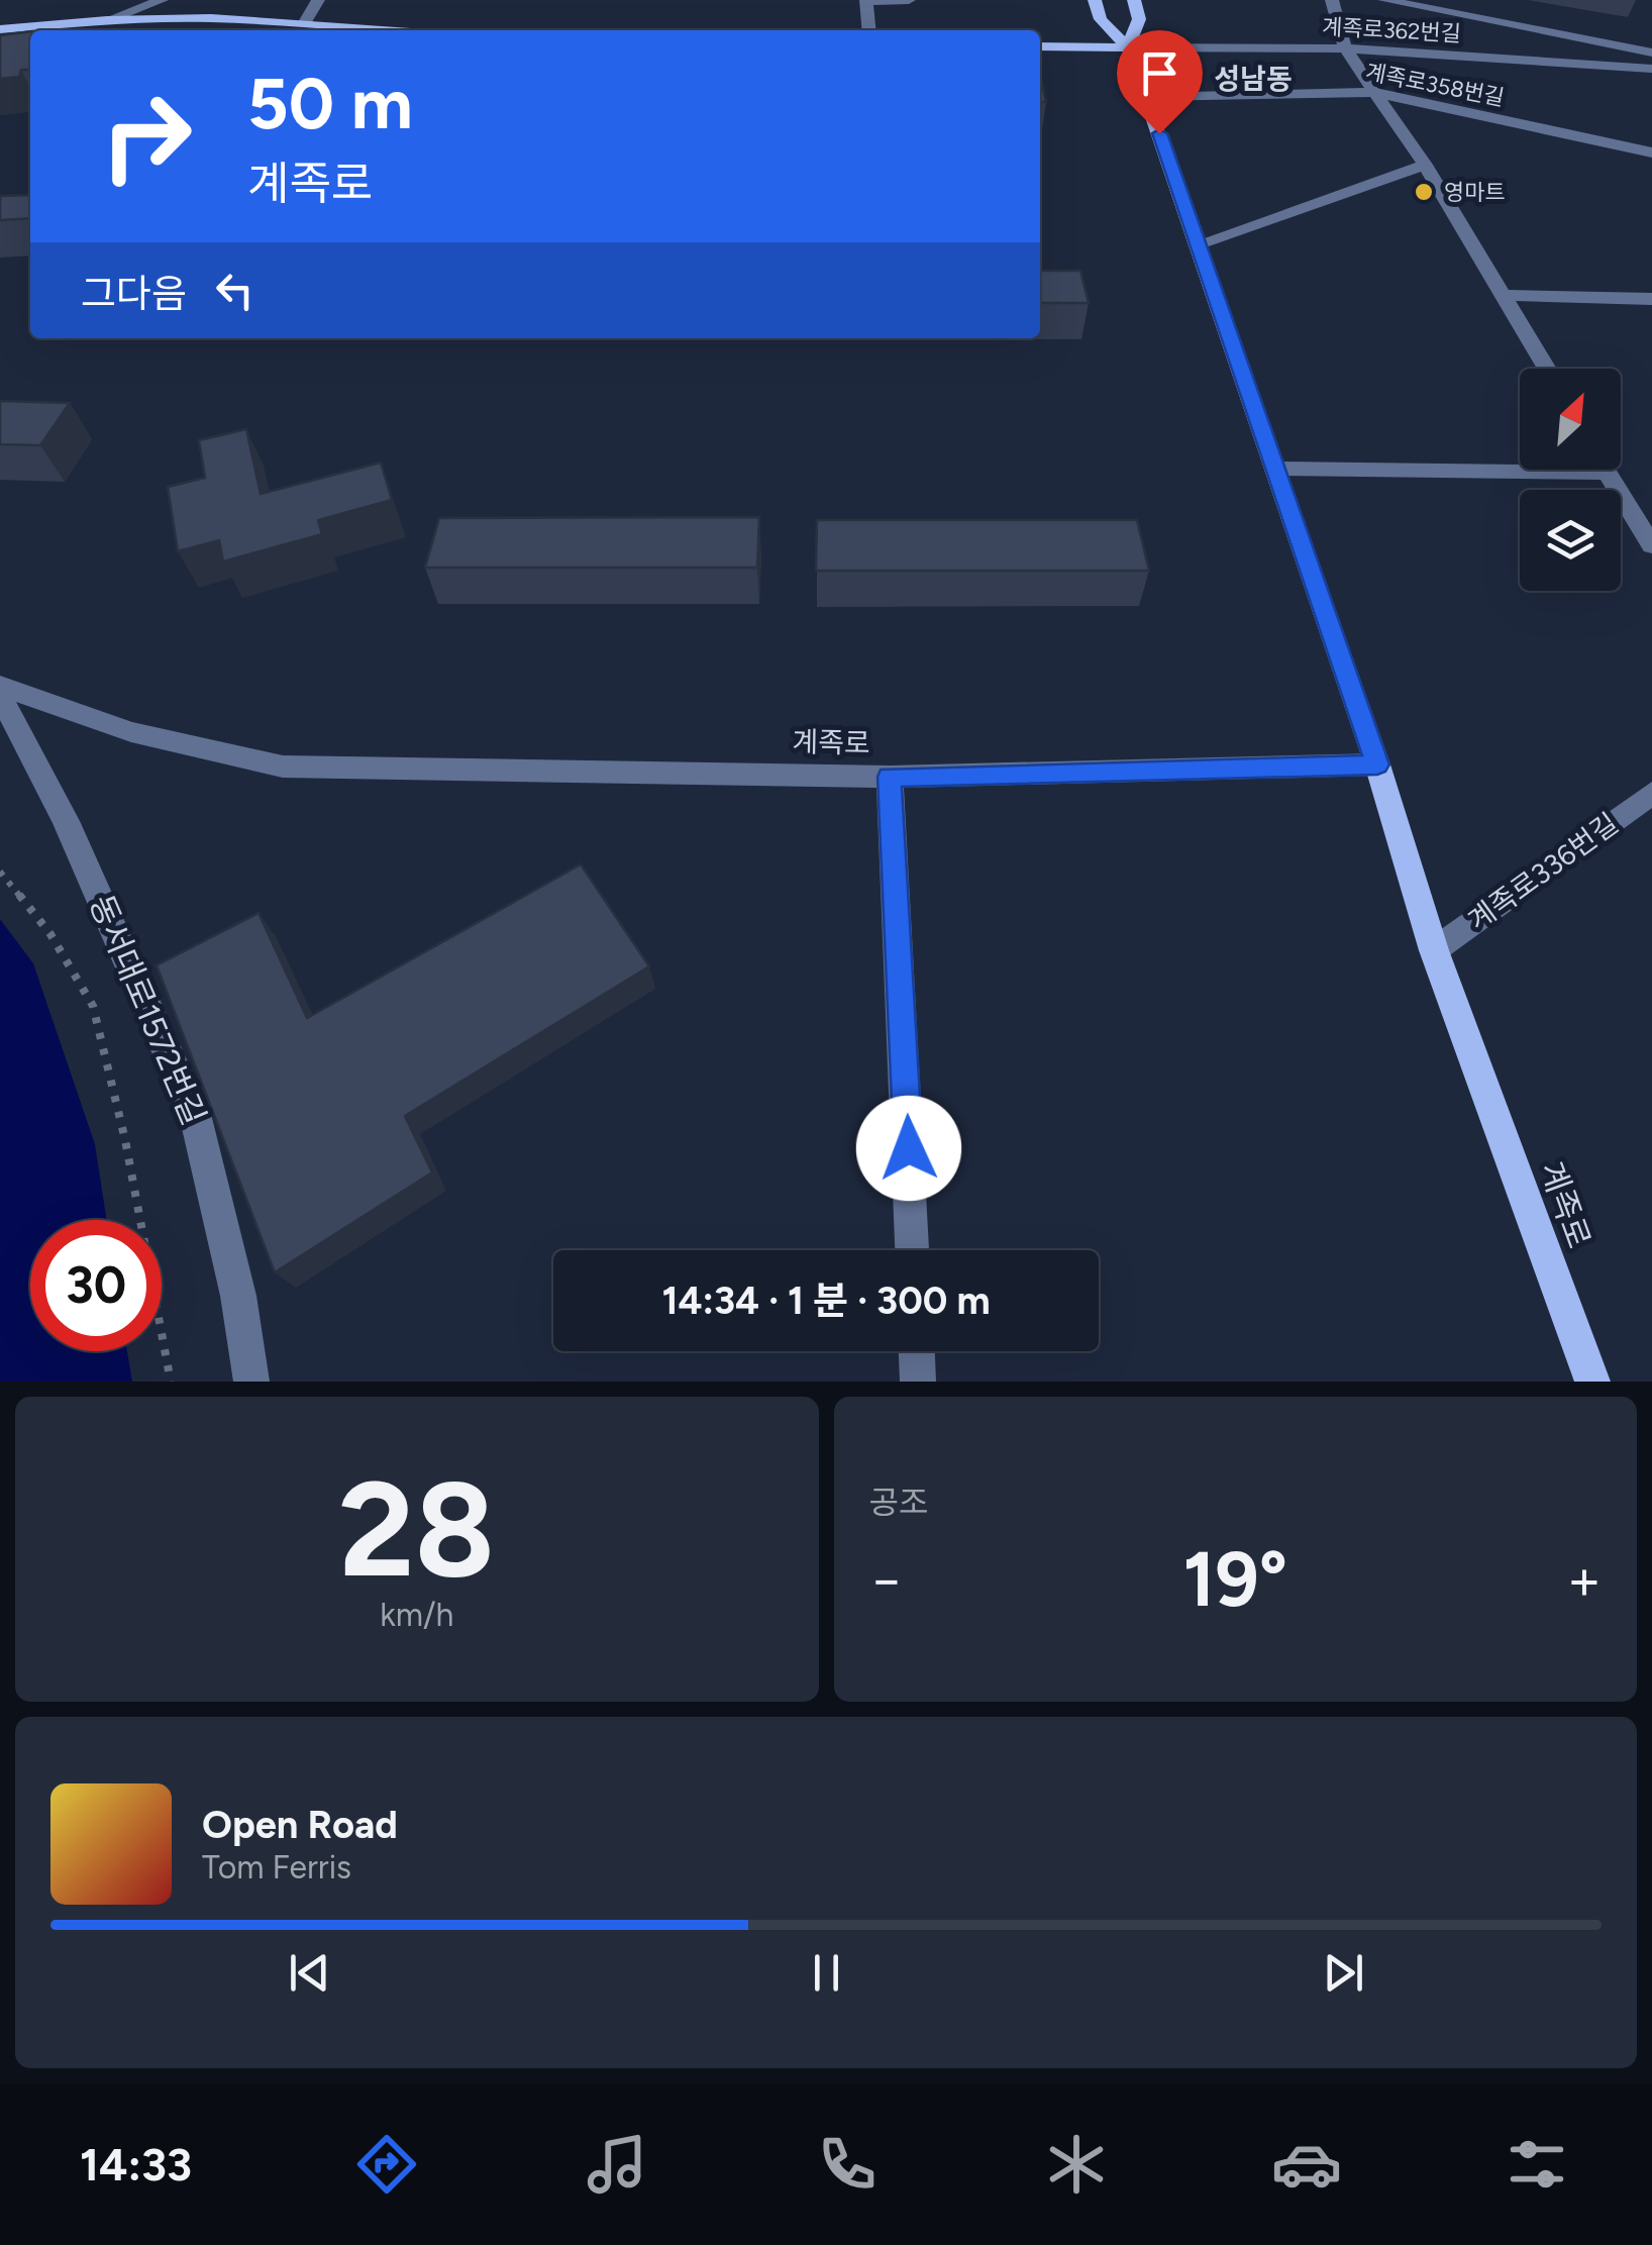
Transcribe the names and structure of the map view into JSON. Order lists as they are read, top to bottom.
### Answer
{
  "streets": {
    "main road": ["계족로"],
    "street": [
      "계족로362번길",
      "계족로358번길",
      "계족로336번길",
      "동서대로1572번길"
    ]
  },
  "crossings": [
    ["계족로362번길", "계족로"],
    ["계족로358번길", "계족로"],
    ["계족로", "계족로336번길"]
  ],
  "districts": ["성남동"],
  "places": ["영마트"],
  "north": "top right",
  "page": {
    "turn": ["50 m", "계족로"],
    "then": "그다음",
    "limit": "30",
    "trip": "14:34 · 1 분 · 300 m",
    "tile": [
      ["28", "km/h"],
      "공조"
    ],
    "heat": ["−", "19°", "+"],
    "song": ["Open Road", "Tom Ferris"],
    "tabs": "14:33"
  }
}
